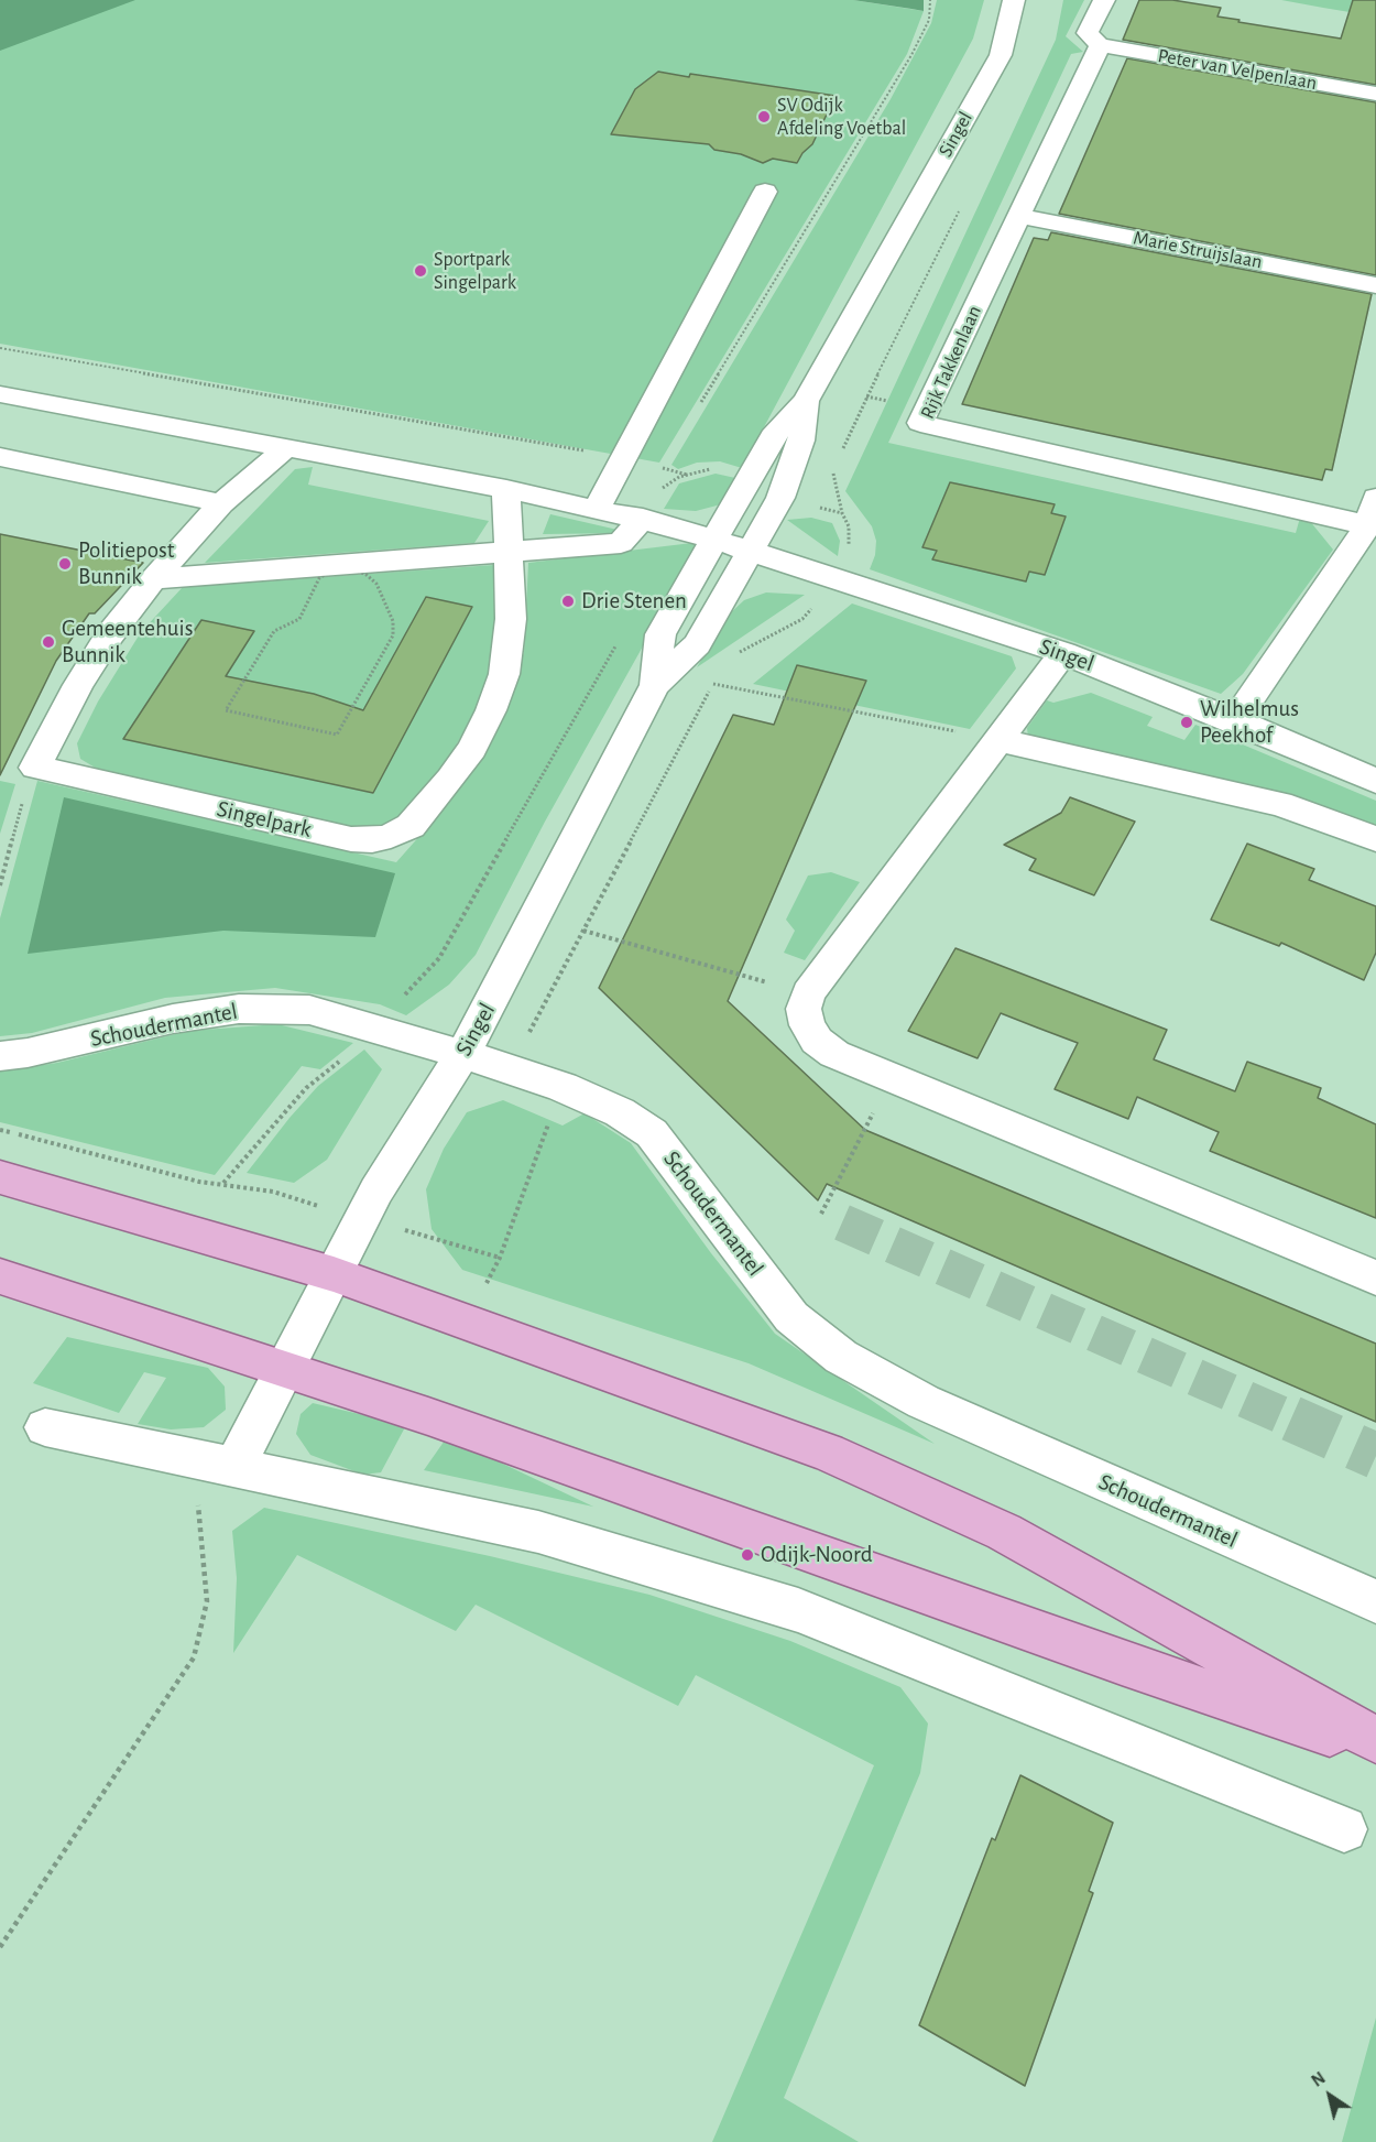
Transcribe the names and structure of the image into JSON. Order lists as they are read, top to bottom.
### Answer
{
  "streets": {
    "street": [
      "Peter van Velpenlaan",
      "Singel",
      "Marie Struijslaan",
      "Rijk Takkenlaan",
      "Singelpark",
      "Schoudermantel"
    ]
  },
  "crossings": [
    ["Peter van Velpenlaan", "Rijk Takkenlaan"],
    ["Singel", "Schoudermantel"],
    ["Marie Struijslaan", "Rijk Takkenlaan"]
  ],
  "places": [
    "SV Odijk Afdeling Voetbal",
    "Sportpark Singelpark",
    "Politiepost Bunnik",
    "Drie Stenen",
    "Gemeentehuis Bunnik",
    "Wilhelmus Peekhof",
    "Odijk-Noord"
  ],
  "north": "top left"
}
